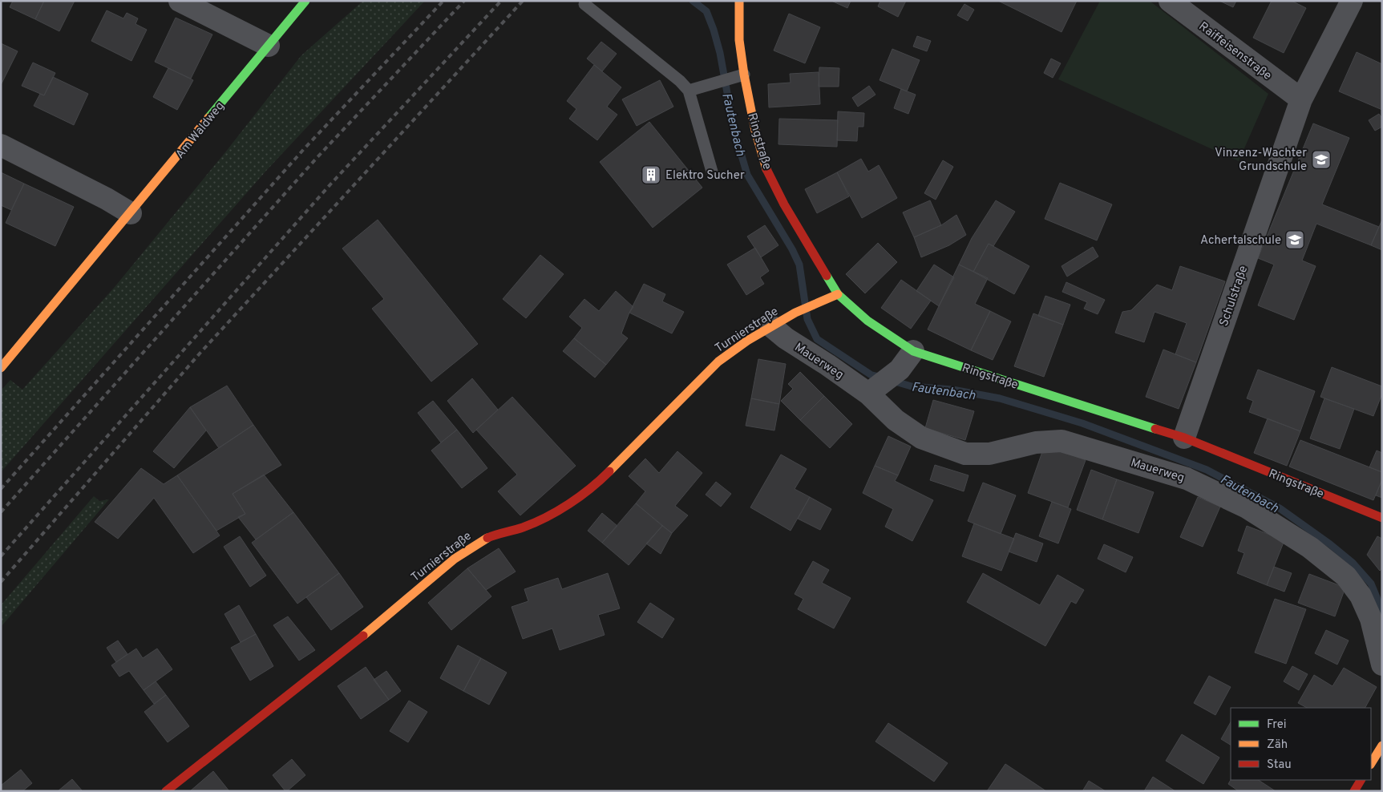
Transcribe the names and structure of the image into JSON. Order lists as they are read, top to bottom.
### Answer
{
  "streets": {
    "street": [
      "Raiffeisenstraße",
      "Am Waldweg",
      "Ringstraße",
      "Schulstraße",
      "Turnierstraße",
      "Mauerweg"
    ]
  },
  "crossings": [
    ["Raiffeisenstraße", "Schulstraße"],
    ["Ringstraße", "Schulstraße"],
    ["Ringstraße", "Turnierstraße"],
    ["Turnierstraße", "Mauerweg"]
  ],
  "water": ["Fautenbach"],
  "places": {
    "school or university": ["Vinzenz-Wachter Grundschule", "Achertalschule"],
    "building": ["Elektro Sucher"]
  },
  "legend": ["Frei", "Zäh", "Stau"]
}
